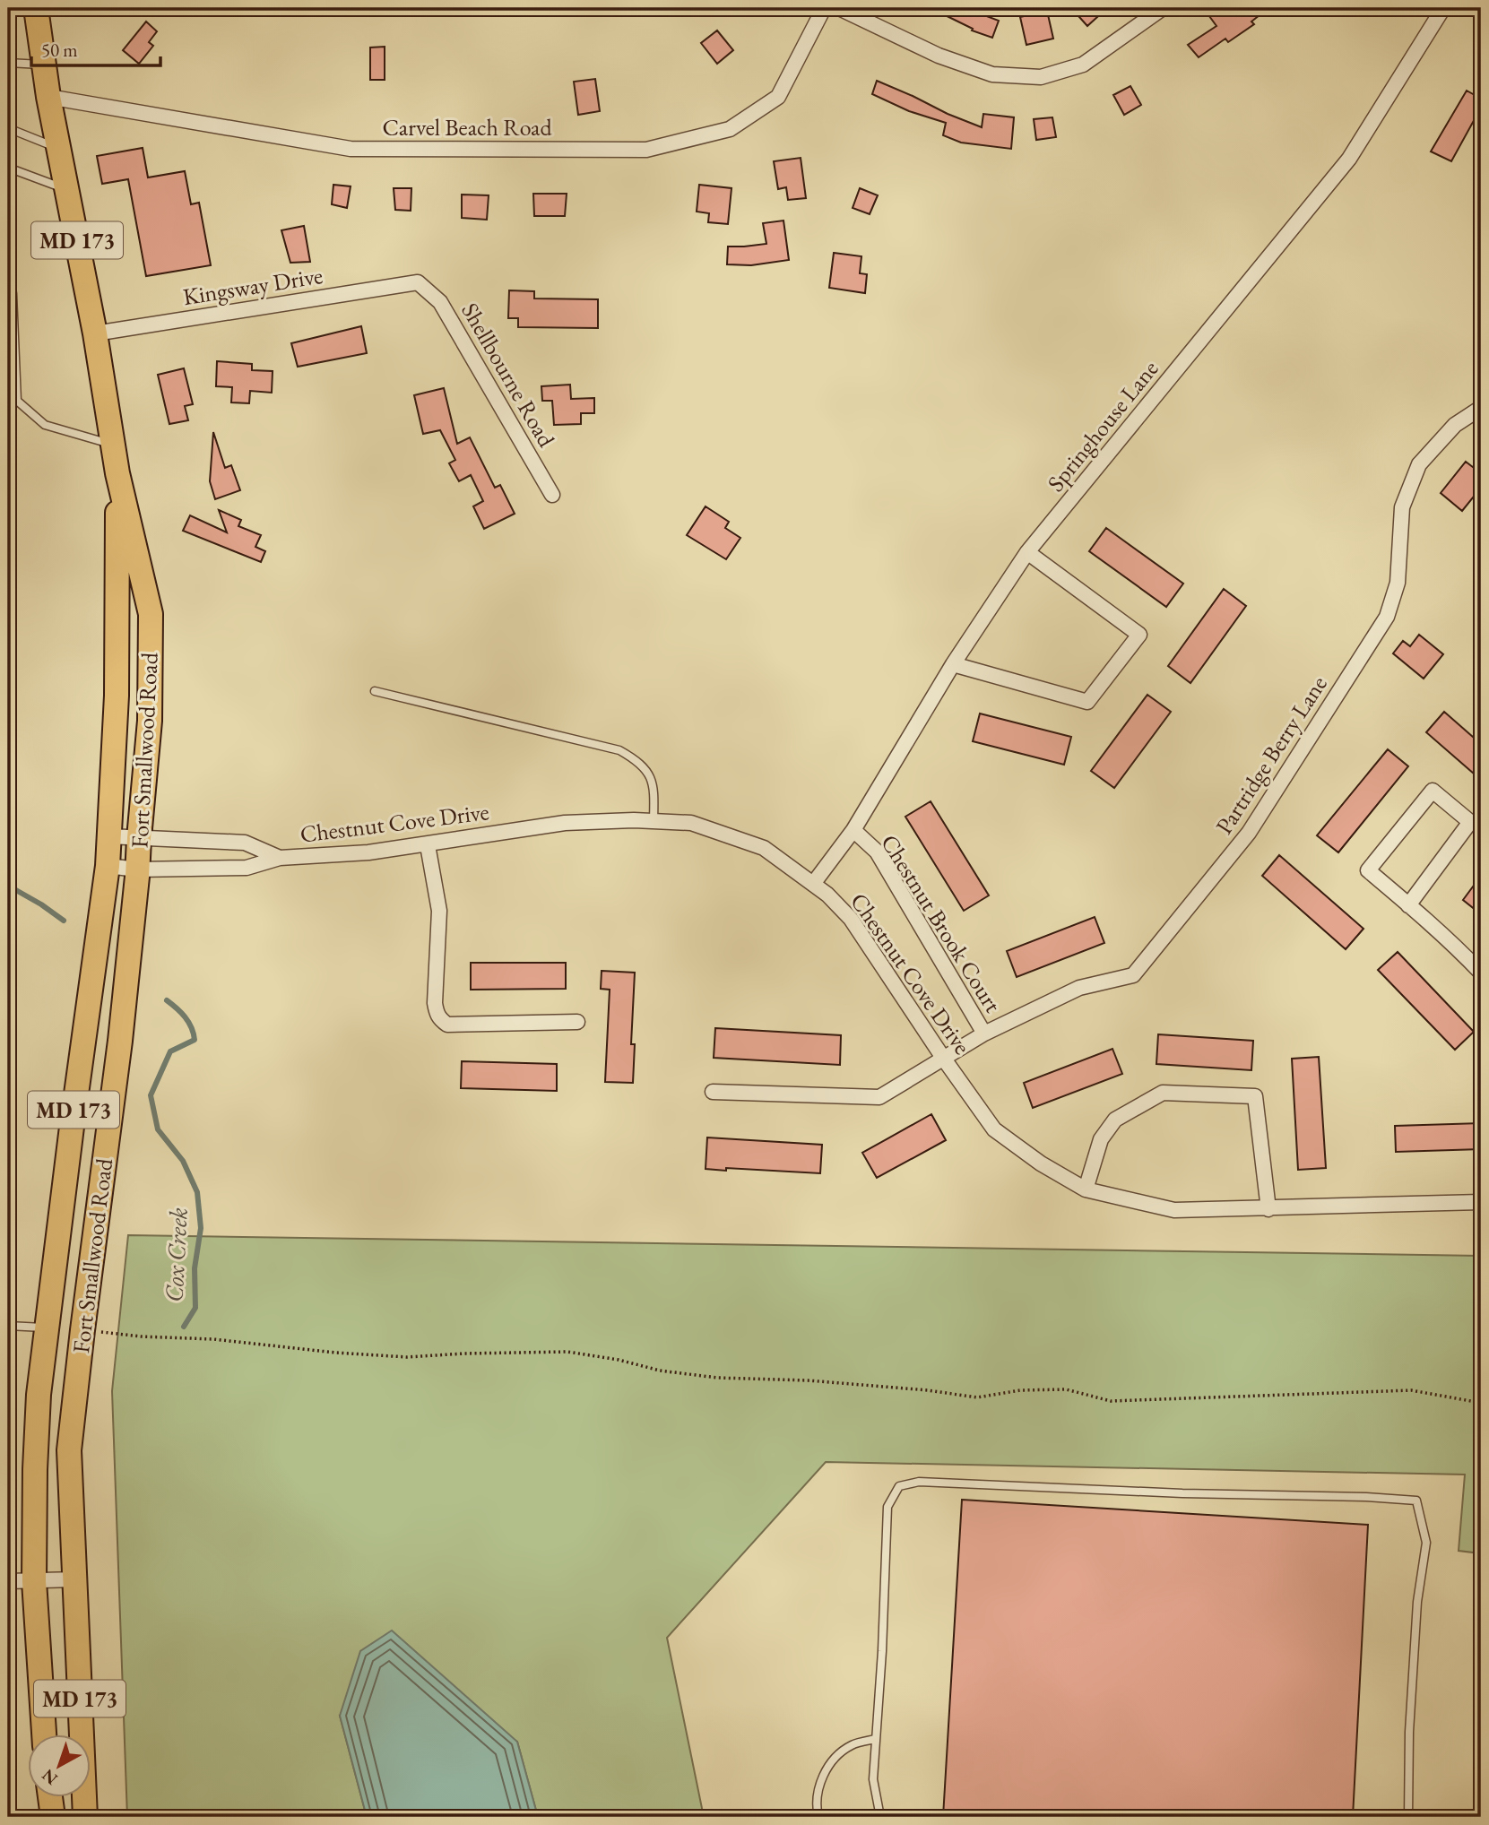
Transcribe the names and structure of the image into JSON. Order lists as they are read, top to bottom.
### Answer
{
  "streets": {
    "main road": ["MD 173", "Fort Smallwood Road"],
    "street": [
      "Carvel Beach Road",
      "Kingsway Drive",
      "Shellbourne Road",
      "Springhouse Lane",
      "Partridge Berry Lane",
      "Chestnut Cove Drive",
      "Chestnut Brook Court"
    ]
  },
  "crossings": [
    ["Carvel Beach Road", "Fort Smallwood Road"],
    ["Kingsway Drive", "Shellbourne Road"],
    ["Kingsway Drive", "Fort Smallwood Road"],
    ["Springhouse Lane", "Chestnut Cove Drive"],
    ["Springhouse Lane", "Chestnut Brook Court"],
    ["Fort Smallwood Road", "Chestnut Cove Drive"],
    ["Partridge Berry Lane", "Chestnut Brook Court"],
    ["Chestnut Cove Drive", "Chestnut Brook Court"]
  ],
  "water": ["Cox Creek"],
  "scale_bar": "50 m",
  "north": "bottom left"
}
